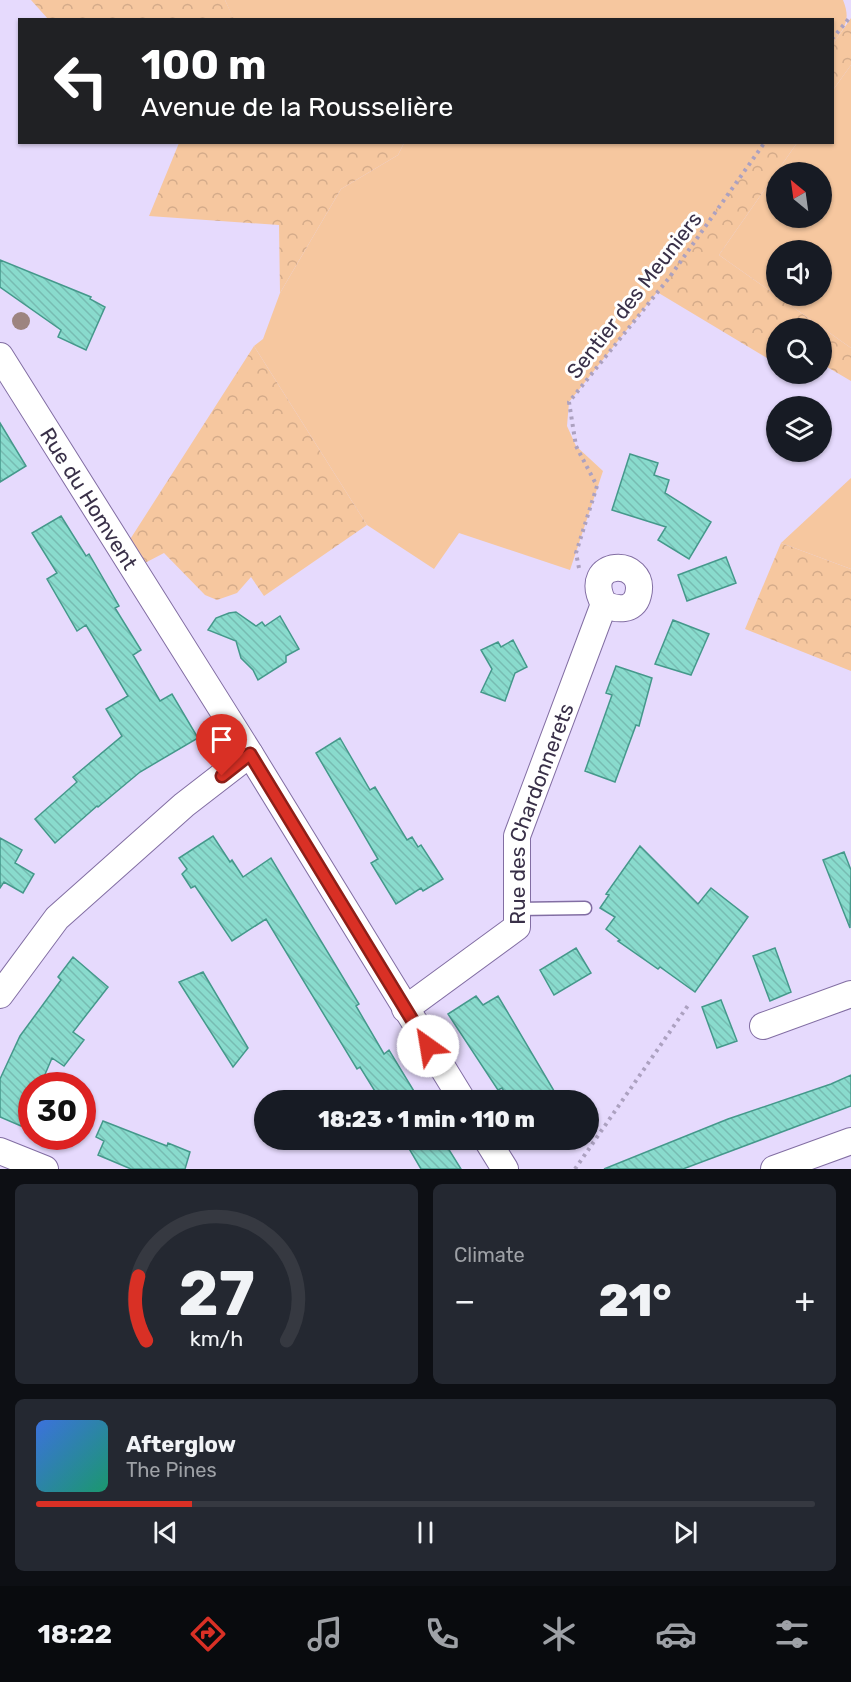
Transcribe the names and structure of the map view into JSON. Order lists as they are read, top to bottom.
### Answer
{
  "streets": {
    "street": ["Rue du Homvent", "Rue des Chardonnerets"],
    "path": ["Sentier des Meuniers"]
  },
  "crossings": [
    ["Rue du Homvent", "Rue des Chardonnerets"]
  ],
  "north": "top left",
  "page": {
    "turn": ["100 m", "Avenue de la Rousselière"],
    "limit": "30",
    "trip": "18:23 · 1 min · 110 m",
    "tile": "Climate",
    "heat": ["−", "21°", "+"],
    "song": ["Afterglow", "The Pines"],
    "tabs": "18:22",
    "gauge": ["27", "km/h"]
  }
}
